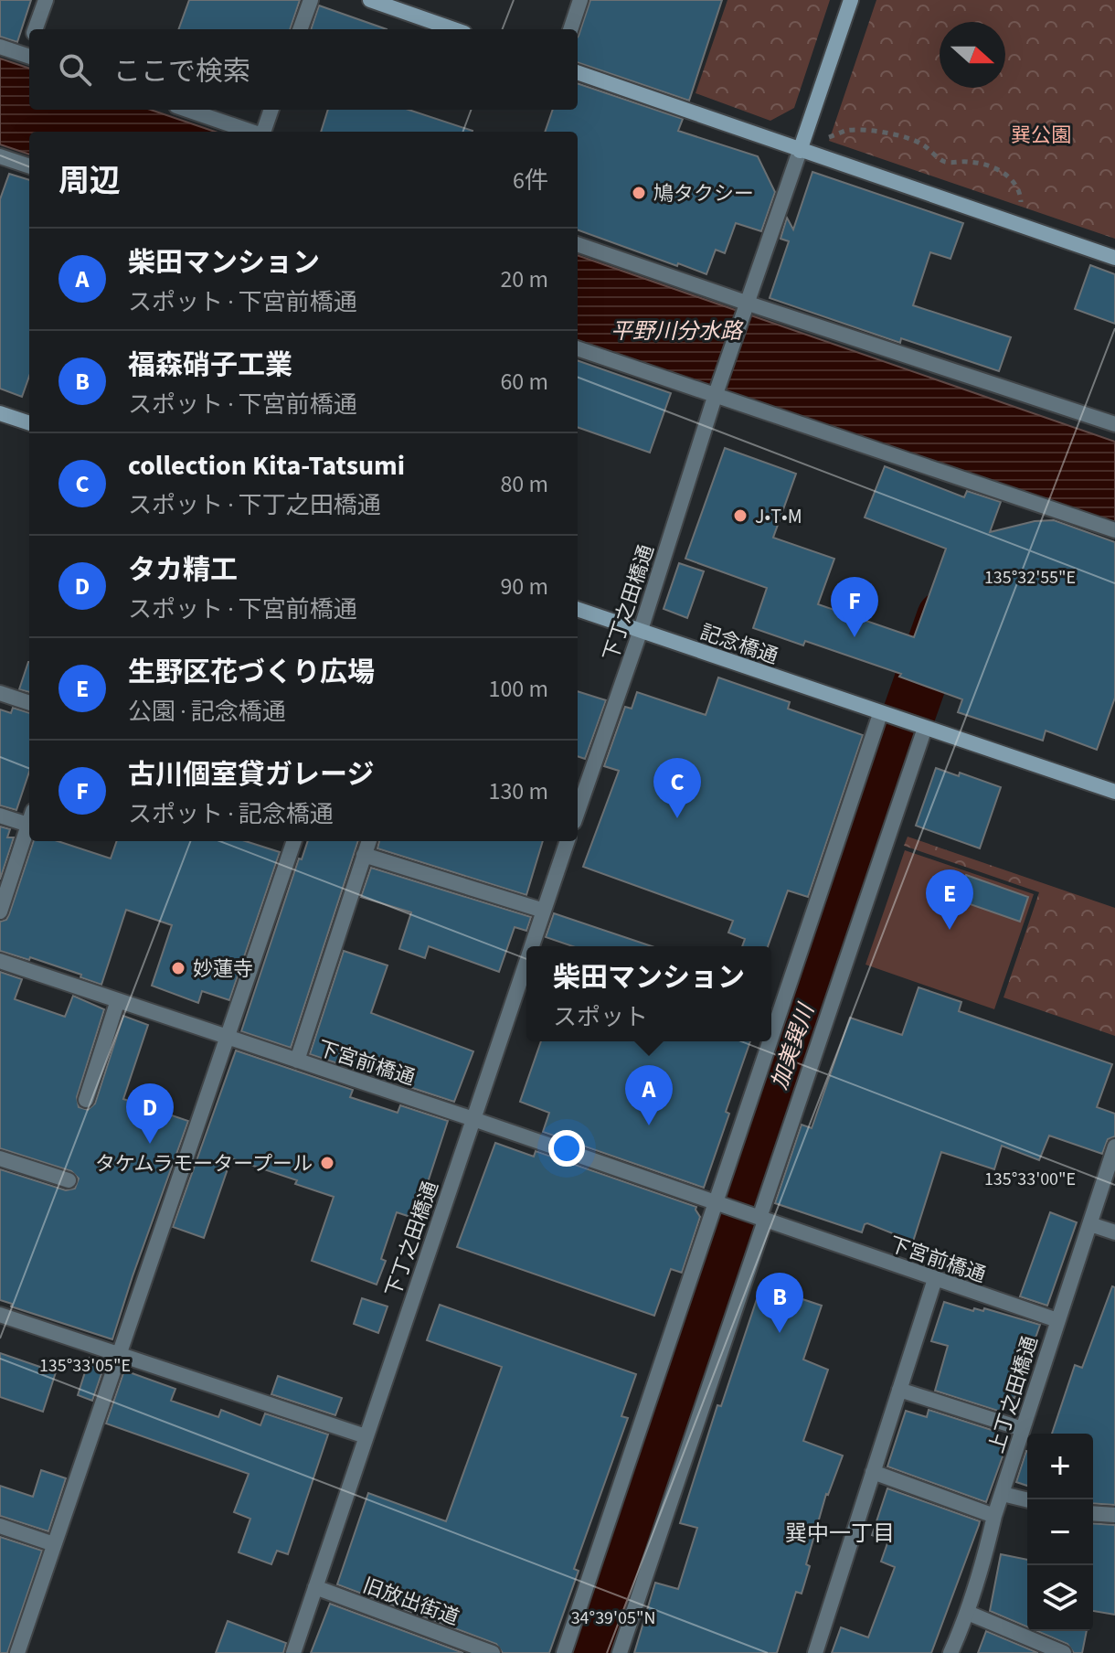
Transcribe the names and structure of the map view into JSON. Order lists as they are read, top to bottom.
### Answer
{
  "streets": {
    "street": [
      "下丁之田橋通",
      "記念橋通",
      "下宮前橋通",
      "上丁之田橋通",
      "旧放出街道"
    ]
  },
  "crossings": [
    ["下丁之田橋通", "記念橋通"],
    ["下丁之田橋通", "下宮前橋通"],
    ["下丁之田橋通", "旧放出街道"],
    ["下宮前橋通", "上丁之田橋通"]
  ],
  "districts": ["巽中一丁目"],
  "water": ["平野川分水路", "加美巽川"],
  "parks": ["巽公園"],
  "places": [
    "鳩タクシー",
    "J•T•M",
    "妙蓮寺",
    "タケムラモータープール"
  ],
  "north": "right",
  "page": {
    "search": "ここで検索",
    "heading": ["周辺", "6件"],
    "list": [
      {
        "mark": "A",
        "name": "柴田マンション",
        "note": "スポット · 下宮前橋通",
        "value": "20 m"
      },
      {
        "mark": "B",
        "name": "福森硝子工業",
        "note": "スポット · 下宮前橋通",
        "value": "60 m"
      },
      {
        "mark": "C",
        "name": "collection Kita-Tatsumi",
        "note": "スポット · 下丁之田橋通",
        "value": "80 m"
      },
      {
        "mark": "D",
        "name": "タカ精工",
        "note": "スポット · 下宮前橋通",
        "value": "90 m"
      },
      {
        "mark": "E",
        "name": "生野区花づくり広場",
        "note": "公園 · 記念橋通",
        "value": "100 m"
      },
      {
        "mark": "F",
        "name": "古川個室貸ガレージ",
        "note": "スポット · 記念橋通",
        "value": "130 m"
      }
    ],
    "pins": [
      "F",
      "C",
      "E",
      "A",
      "D",
      "B"
    ],
    "popup": ["柴田マンション", "スポット"],
    "map_buttons": ["+", "−"]
  },
  "coordinates": [
    "135°32'55\"E",
    "135°33'00\"E",
    "135°33'05\"E",
    "34°39'05\"N"
  ]
}
